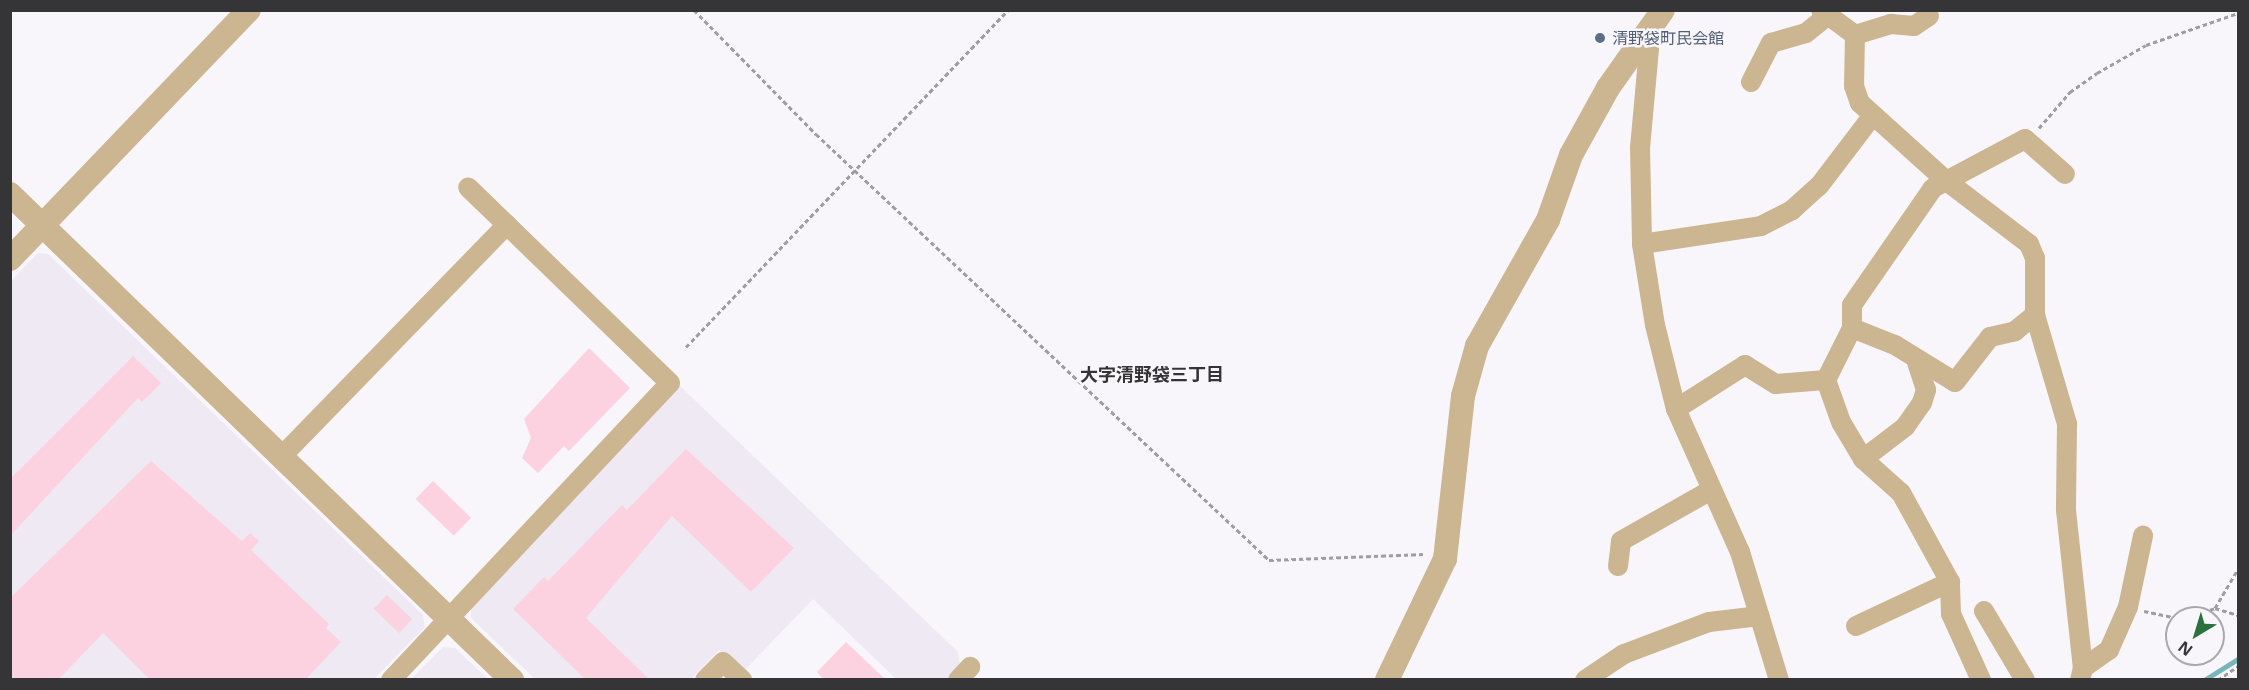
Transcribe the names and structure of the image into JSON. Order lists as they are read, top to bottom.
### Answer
{
  "districts": ["大字清野袋三丁目"],
  "places": ["清野袋町民会館"],
  "north": "bottom left"
}
